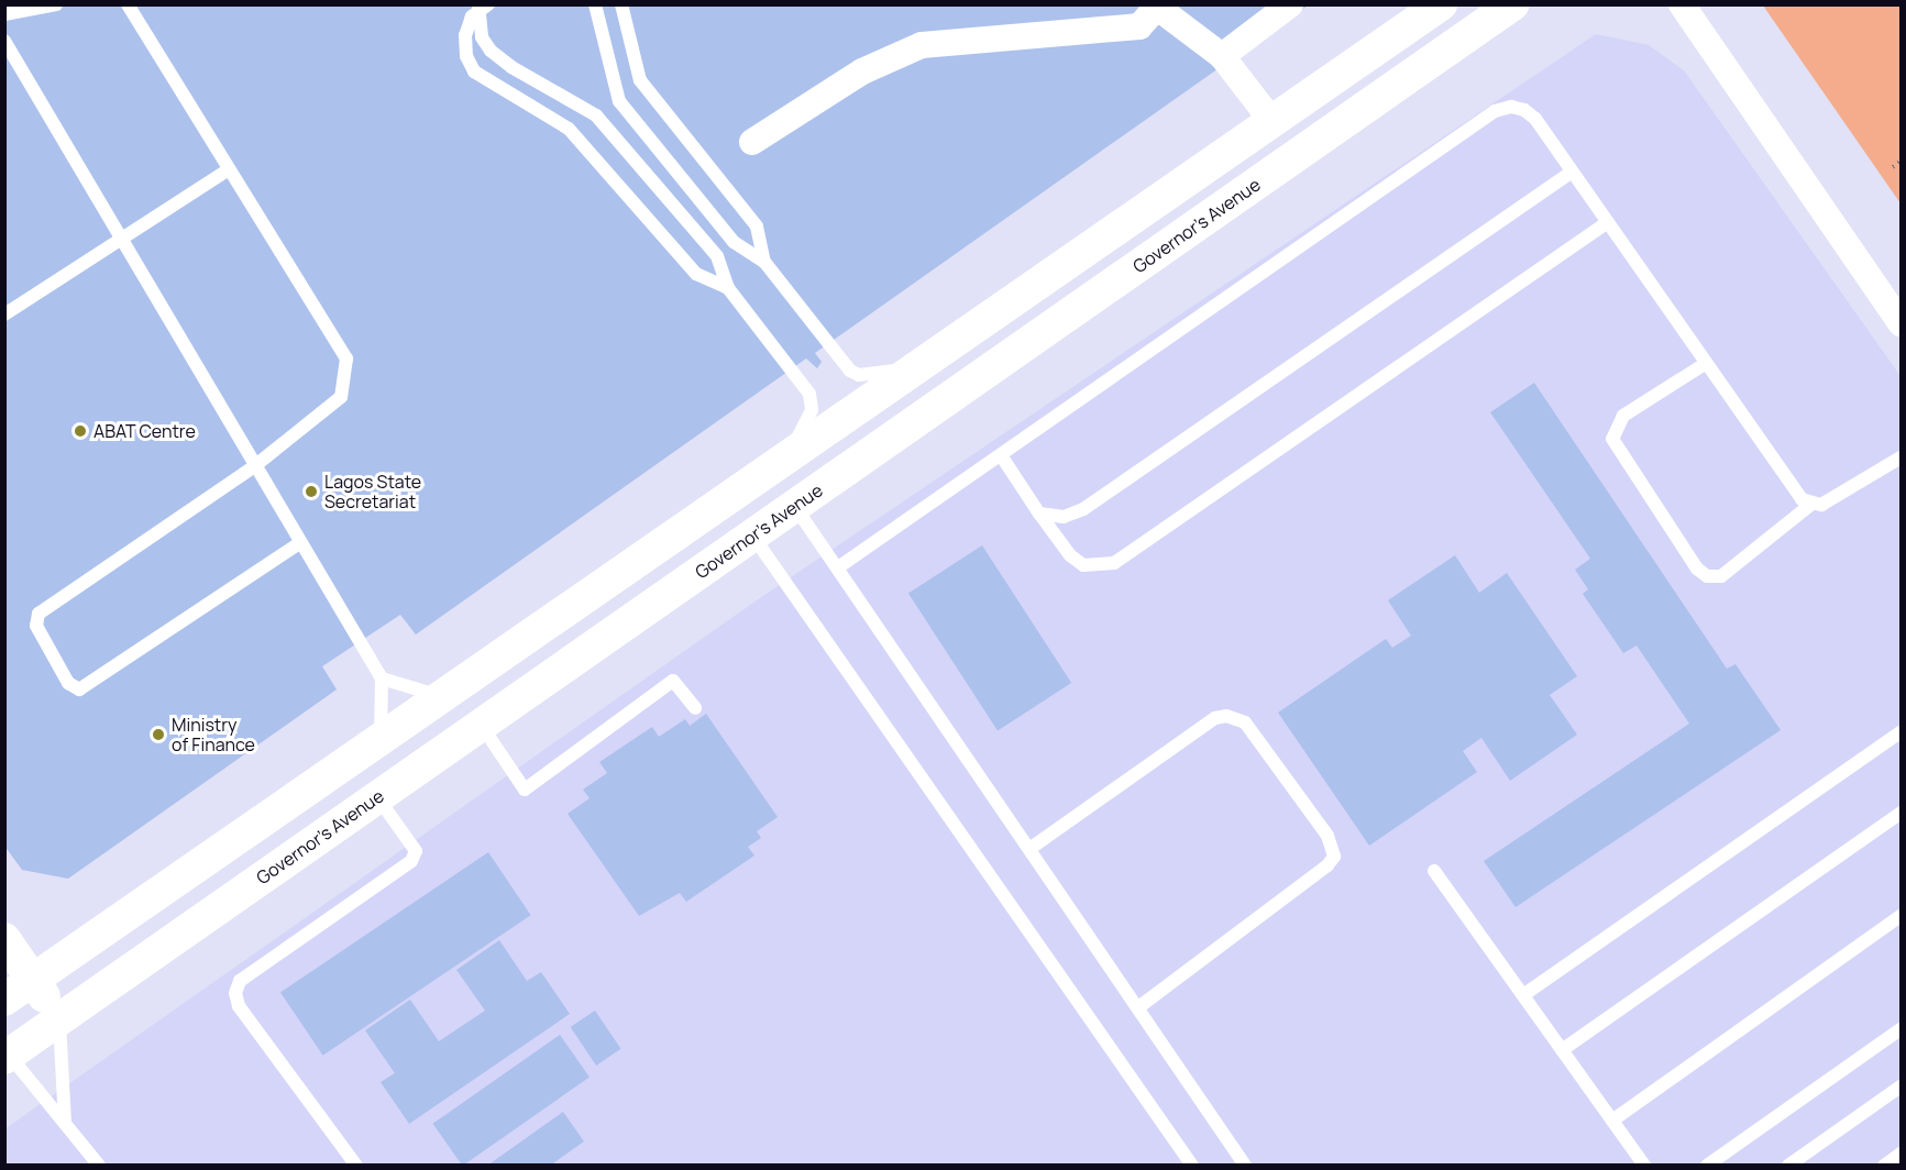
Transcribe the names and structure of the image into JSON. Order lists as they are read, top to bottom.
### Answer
{
  "streets": {
    "street": ["Governor's Avenue"]
  },
  "places": ["ABAT Centre", "Lagos State Secretariat", "Ministry of Finance"]
}
